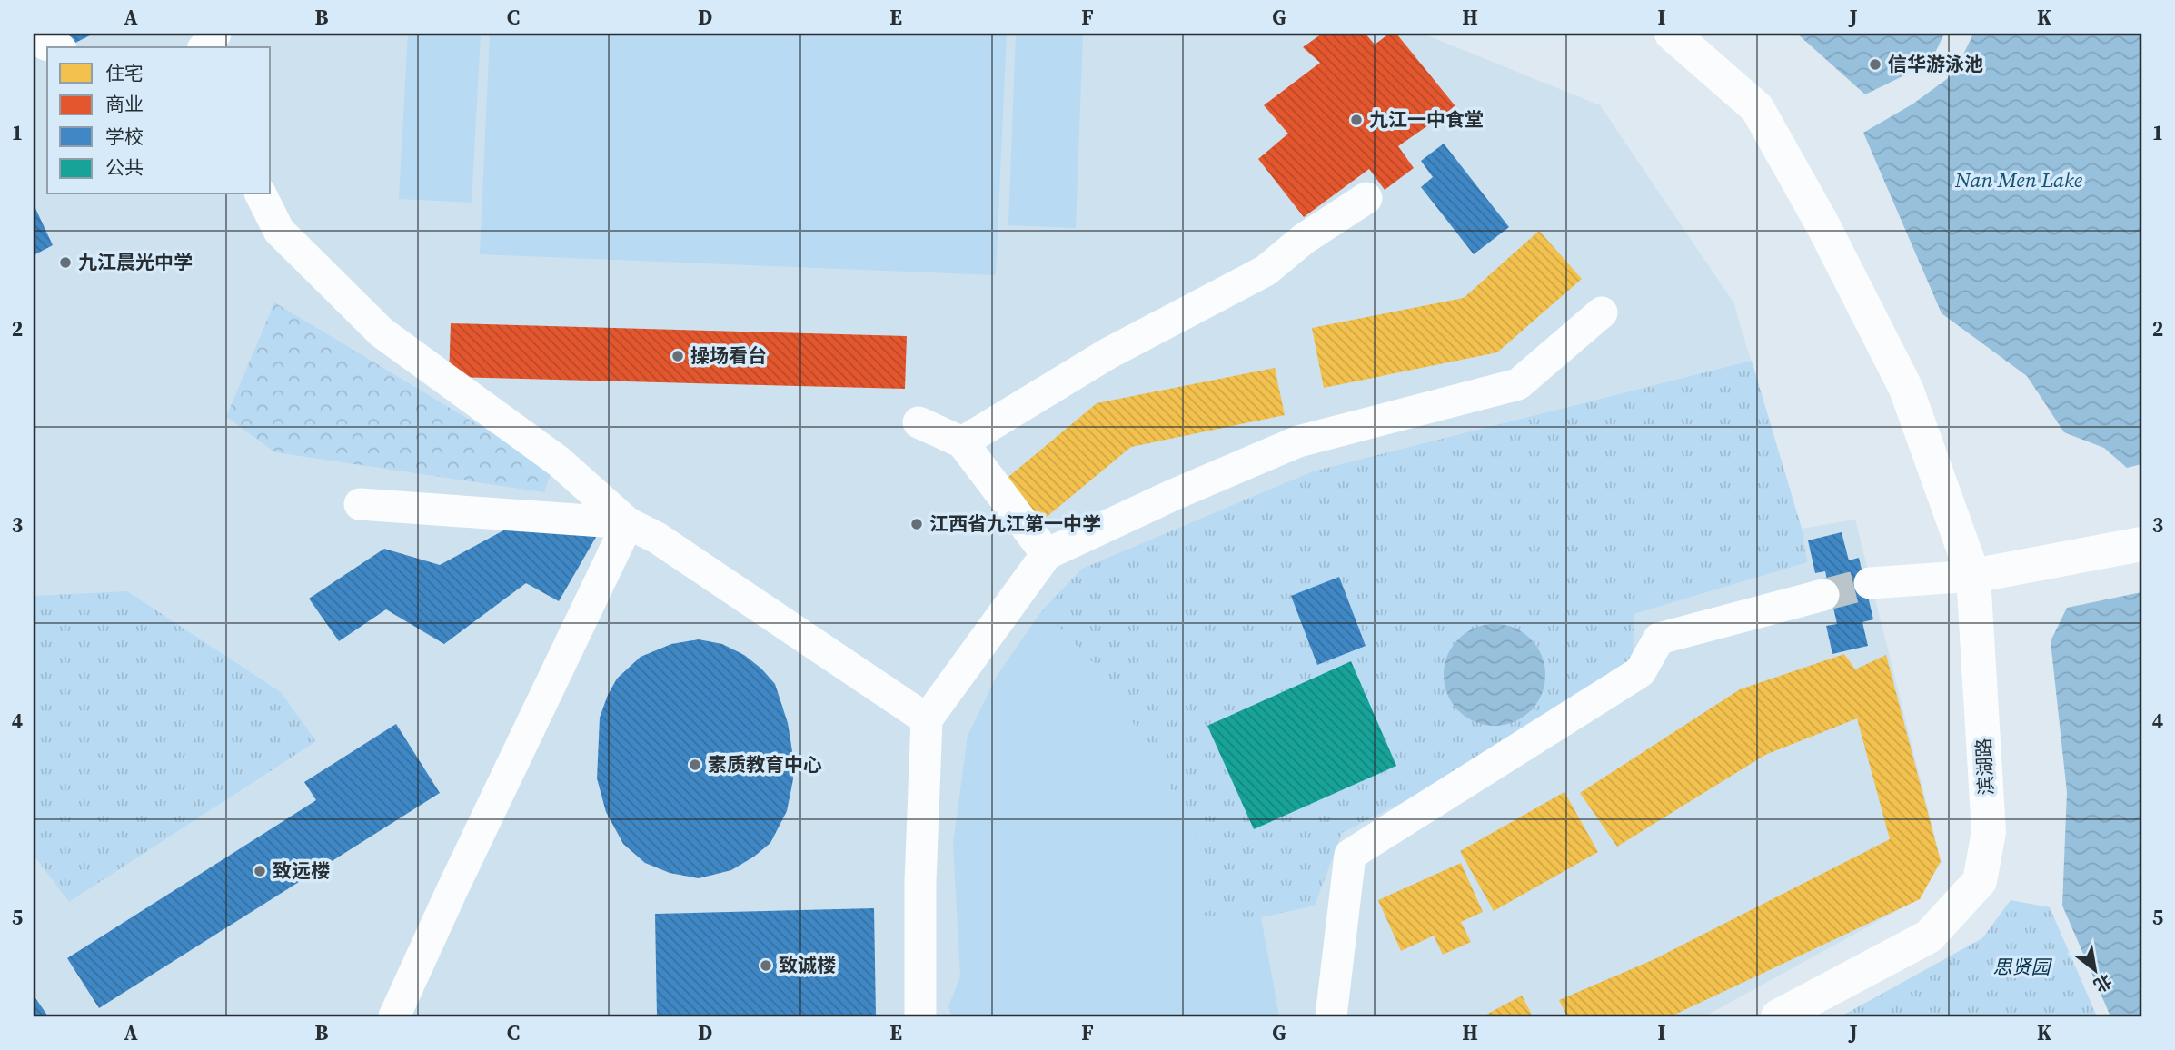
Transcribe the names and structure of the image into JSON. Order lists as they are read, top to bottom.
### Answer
{
  "streets": {
    "street": ["滨湖路"]
  },
  "water": ["Nan Men Lake"],
  "parks": ["思贤园"],
  "places": [
    "信华游泳池",
    "九江一中食堂",
    "九江晨光中学",
    "操场看台",
    "江西省九江第一中学",
    "素质教育中心",
    "致远楼",
    "致诚楼"
  ],
  "legend": [
    "住宅",
    "商业",
    "学校",
    "公共"
  ],
  "north": "bottom right",
  "grid": {
    "columns": [
      "A",
      "B",
      "C",
      "D",
      "E",
      "F",
      "G",
      "H",
      "I",
      "J",
      "K"
    ],
    "rows": [
      "1",
      "2",
      "3",
      "4",
      "5"
    ]
  }
}
